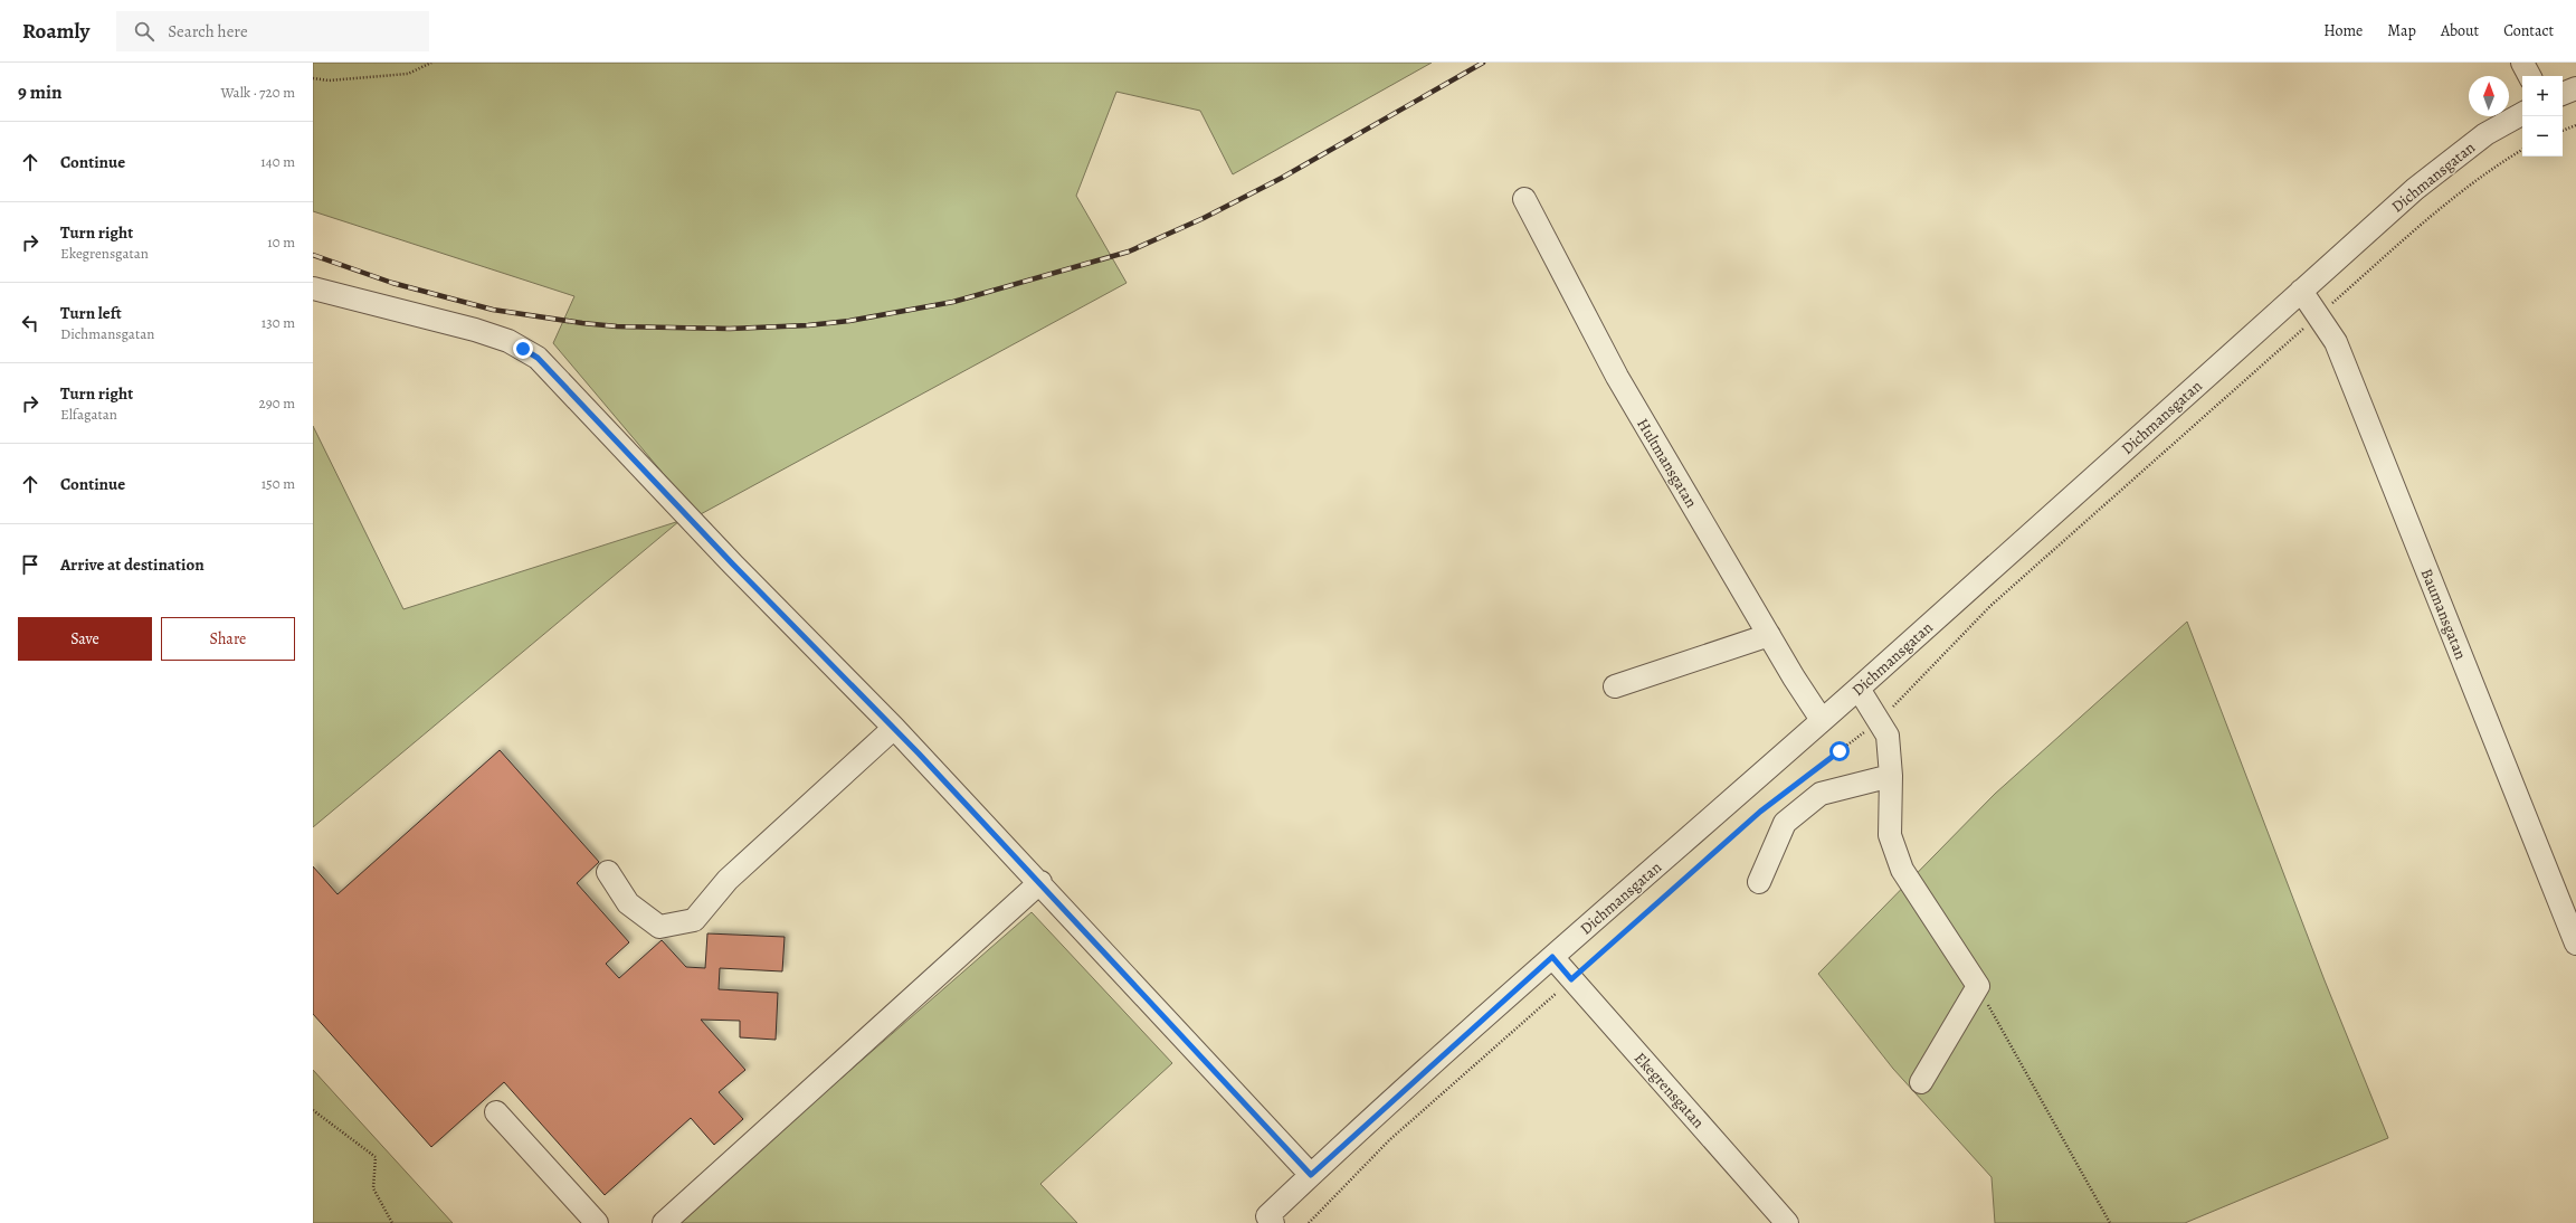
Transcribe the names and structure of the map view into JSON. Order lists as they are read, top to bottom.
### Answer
{
  "streets": {
    "street": [
      "Dichmansgatan",
      "Hultmansgatan",
      "Baumansgatan",
      "Ekegrensgatan"
    ]
  },
  "crossings": [
    ["Dichmansgatan", "Hultmansgatan"],
    ["Dichmansgatan", "Baumansgatan"],
    ["Dichmansgatan", "Ekegrensgatan"]
  ],
  "north": "top",
  "page": {
    "header": "Roamly",
    "search": "Search here",
    "nav": [
      "Home",
      "Map",
      "About",
      "Contact"
    ],
    "heading": ["9 min", "Walk · 720 m"],
    "map_buttons": ["+", "−"],
    "list": [
      ["Continue", "140 m"],
      ["Turn right", "Ekegrensgatan", "10 m"],
      ["Turn left", "Dichmansgatan", "130 m"],
      ["Turn right", "Elfagatan", "290 m"],
      ["Continue", "150 m"],
      "Arrive at destination"
    ],
    "buttons": ["Save", "Share"]
  }
}
